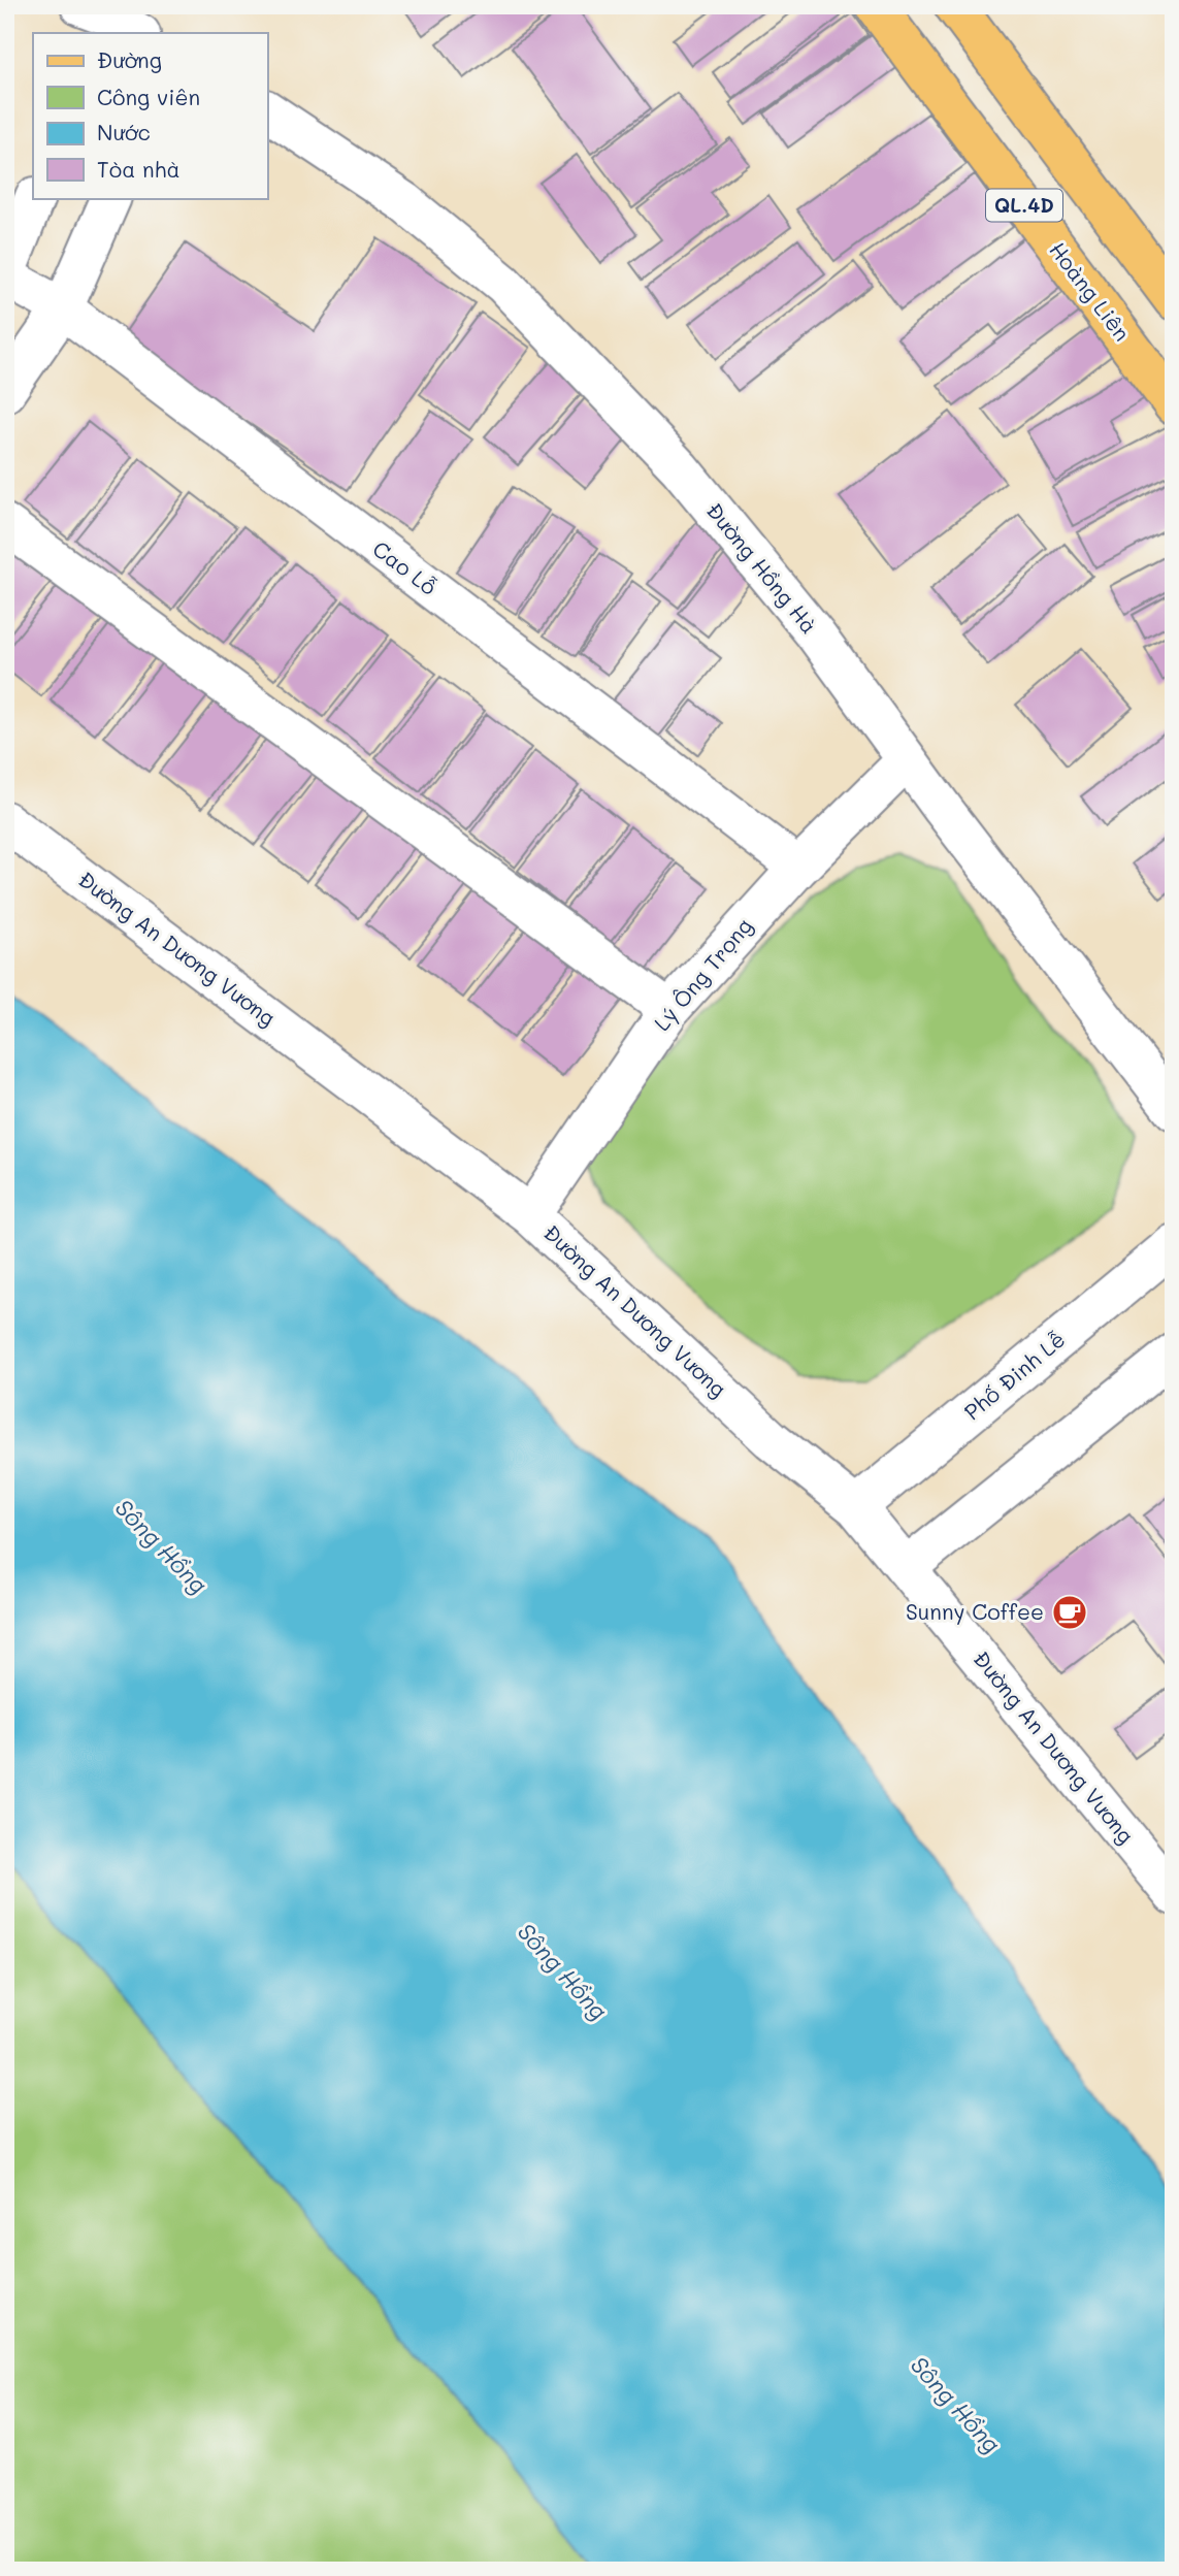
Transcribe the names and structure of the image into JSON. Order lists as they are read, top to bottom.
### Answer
{
  "streets": {
    "main road": ["QL.4D", "Hoàng Liên"],
    "street": [
      "Cao Lỗ",
      "Đường Hồng Hà",
      "Đường An Dương Vương",
      "Lý Ông Trọng",
      "Phố Đinh Lễ"
    ]
  },
  "crossings": [
    ["Cao Lỗ", "Lý Ông Trọng"],
    ["Đường Hồng Hà", "Lý Ông Trọng"],
    ["Đường An Dương Vương", "Lý Ông Trọng"],
    ["Đường An Dương Vương", "Phố Đinh Lễ"]
  ],
  "water": ["Sông Hồng"],
  "places": {
    "cafe": ["Sunny Coffee"]
  },
  "legend": [
    "Đường",
    "Công viên",
    "Nước",
    "Tòa nhà"
  ]
}
